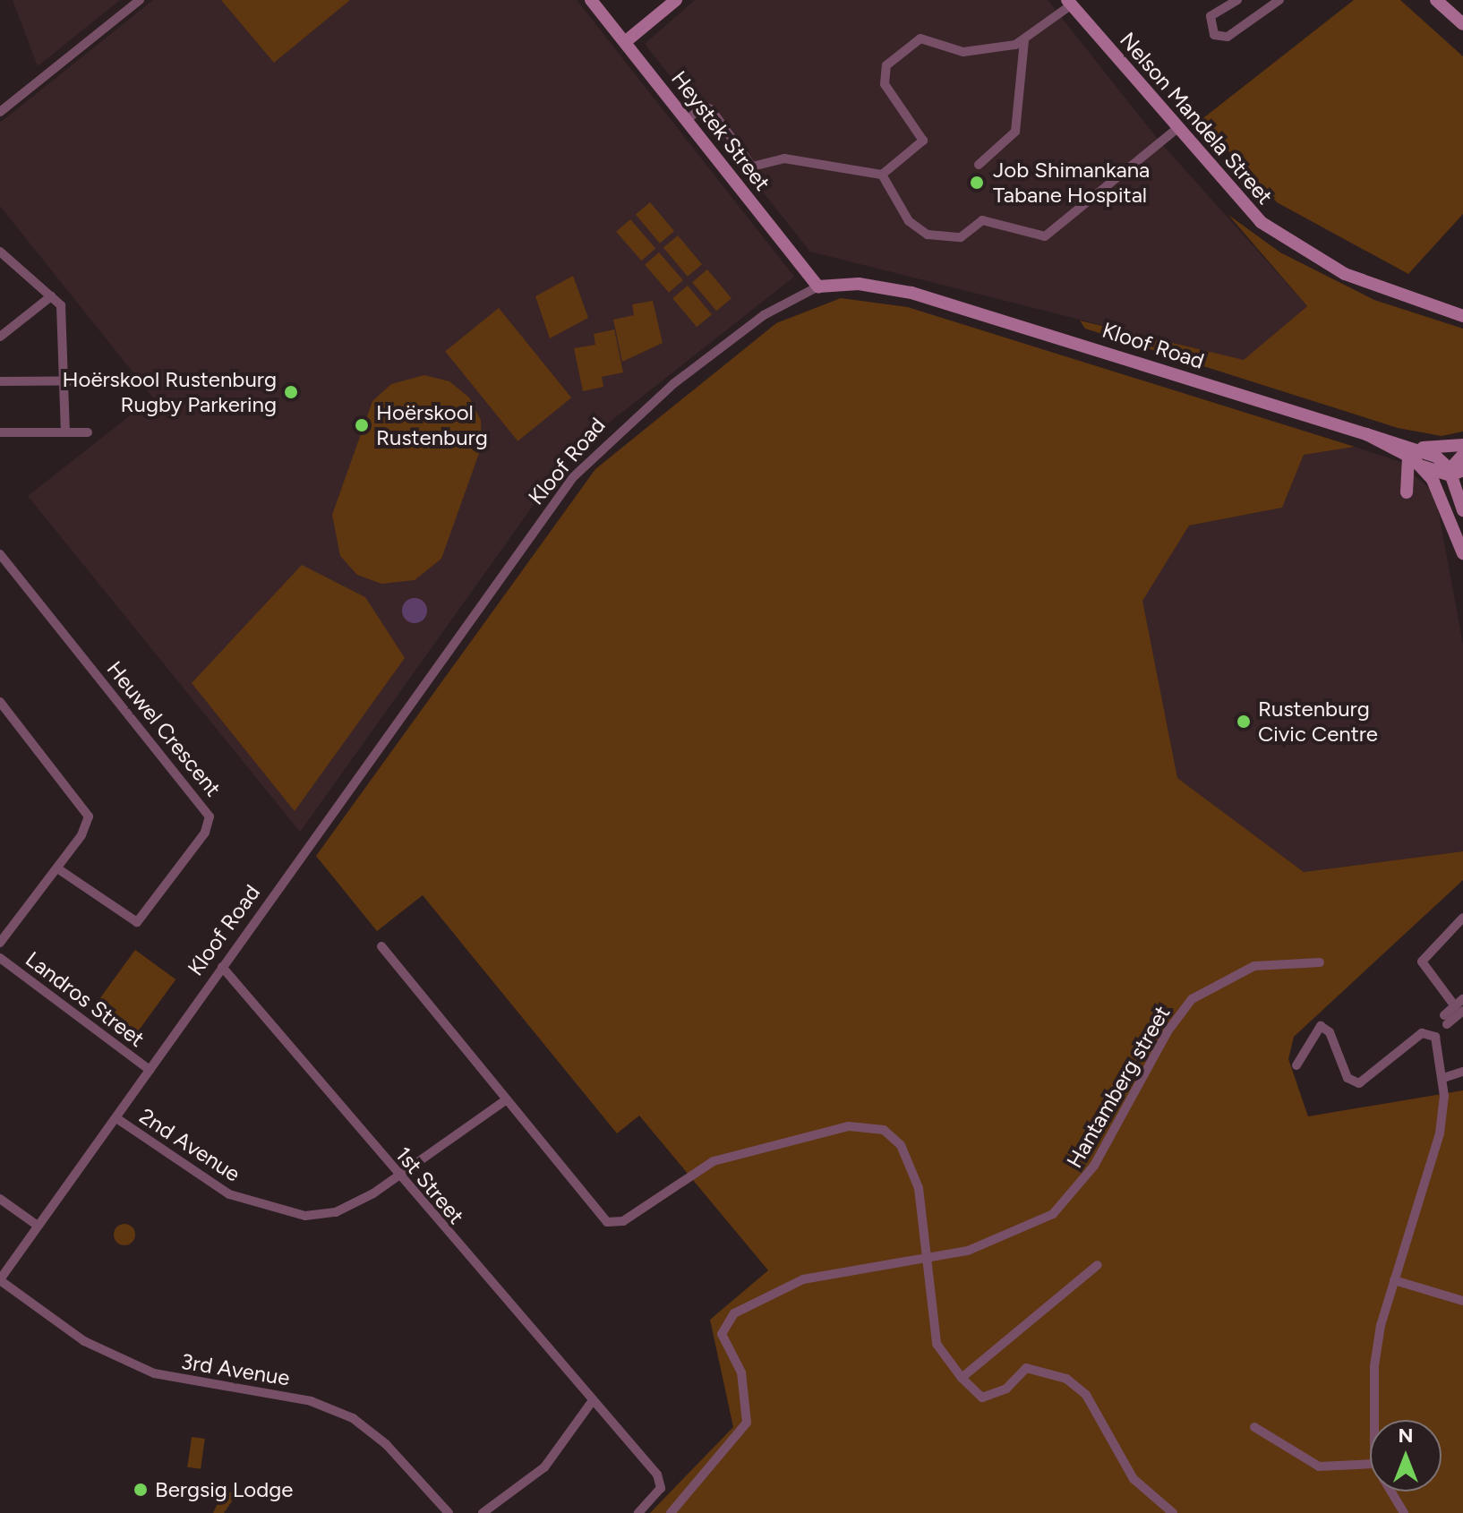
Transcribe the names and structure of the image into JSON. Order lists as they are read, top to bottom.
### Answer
{
  "streets": {
    "street": [
      "Nelson Mandela Street",
      "Heystek Street",
      "Kloof Road",
      "Heuwel Crescent",
      "Landros Street",
      "Hantamberg street",
      "2nd Avenue",
      "1st Street",
      "3rd Avenue"
    ]
  },
  "crossings": [
    ["Heystek Street", "Kloof Road"],
    ["Kloof Road", "Landros Street"],
    ["Kloof Road", "2nd Avenue"],
    ["Kloof Road", "1st Street"],
    ["Kloof Road", "3rd Avenue"],
    ["2nd Avenue", "1st Street"]
  ],
  "places": [
    "Job Shimankana Tabane Hospital",
    "Hoërskool Rustenburg Rugby Parkering",
    "Hoërskool Rustenburg",
    "Rustenburg Civic Centre",
    "Bergsig Lodge"
  ],
  "north": "top"
}
